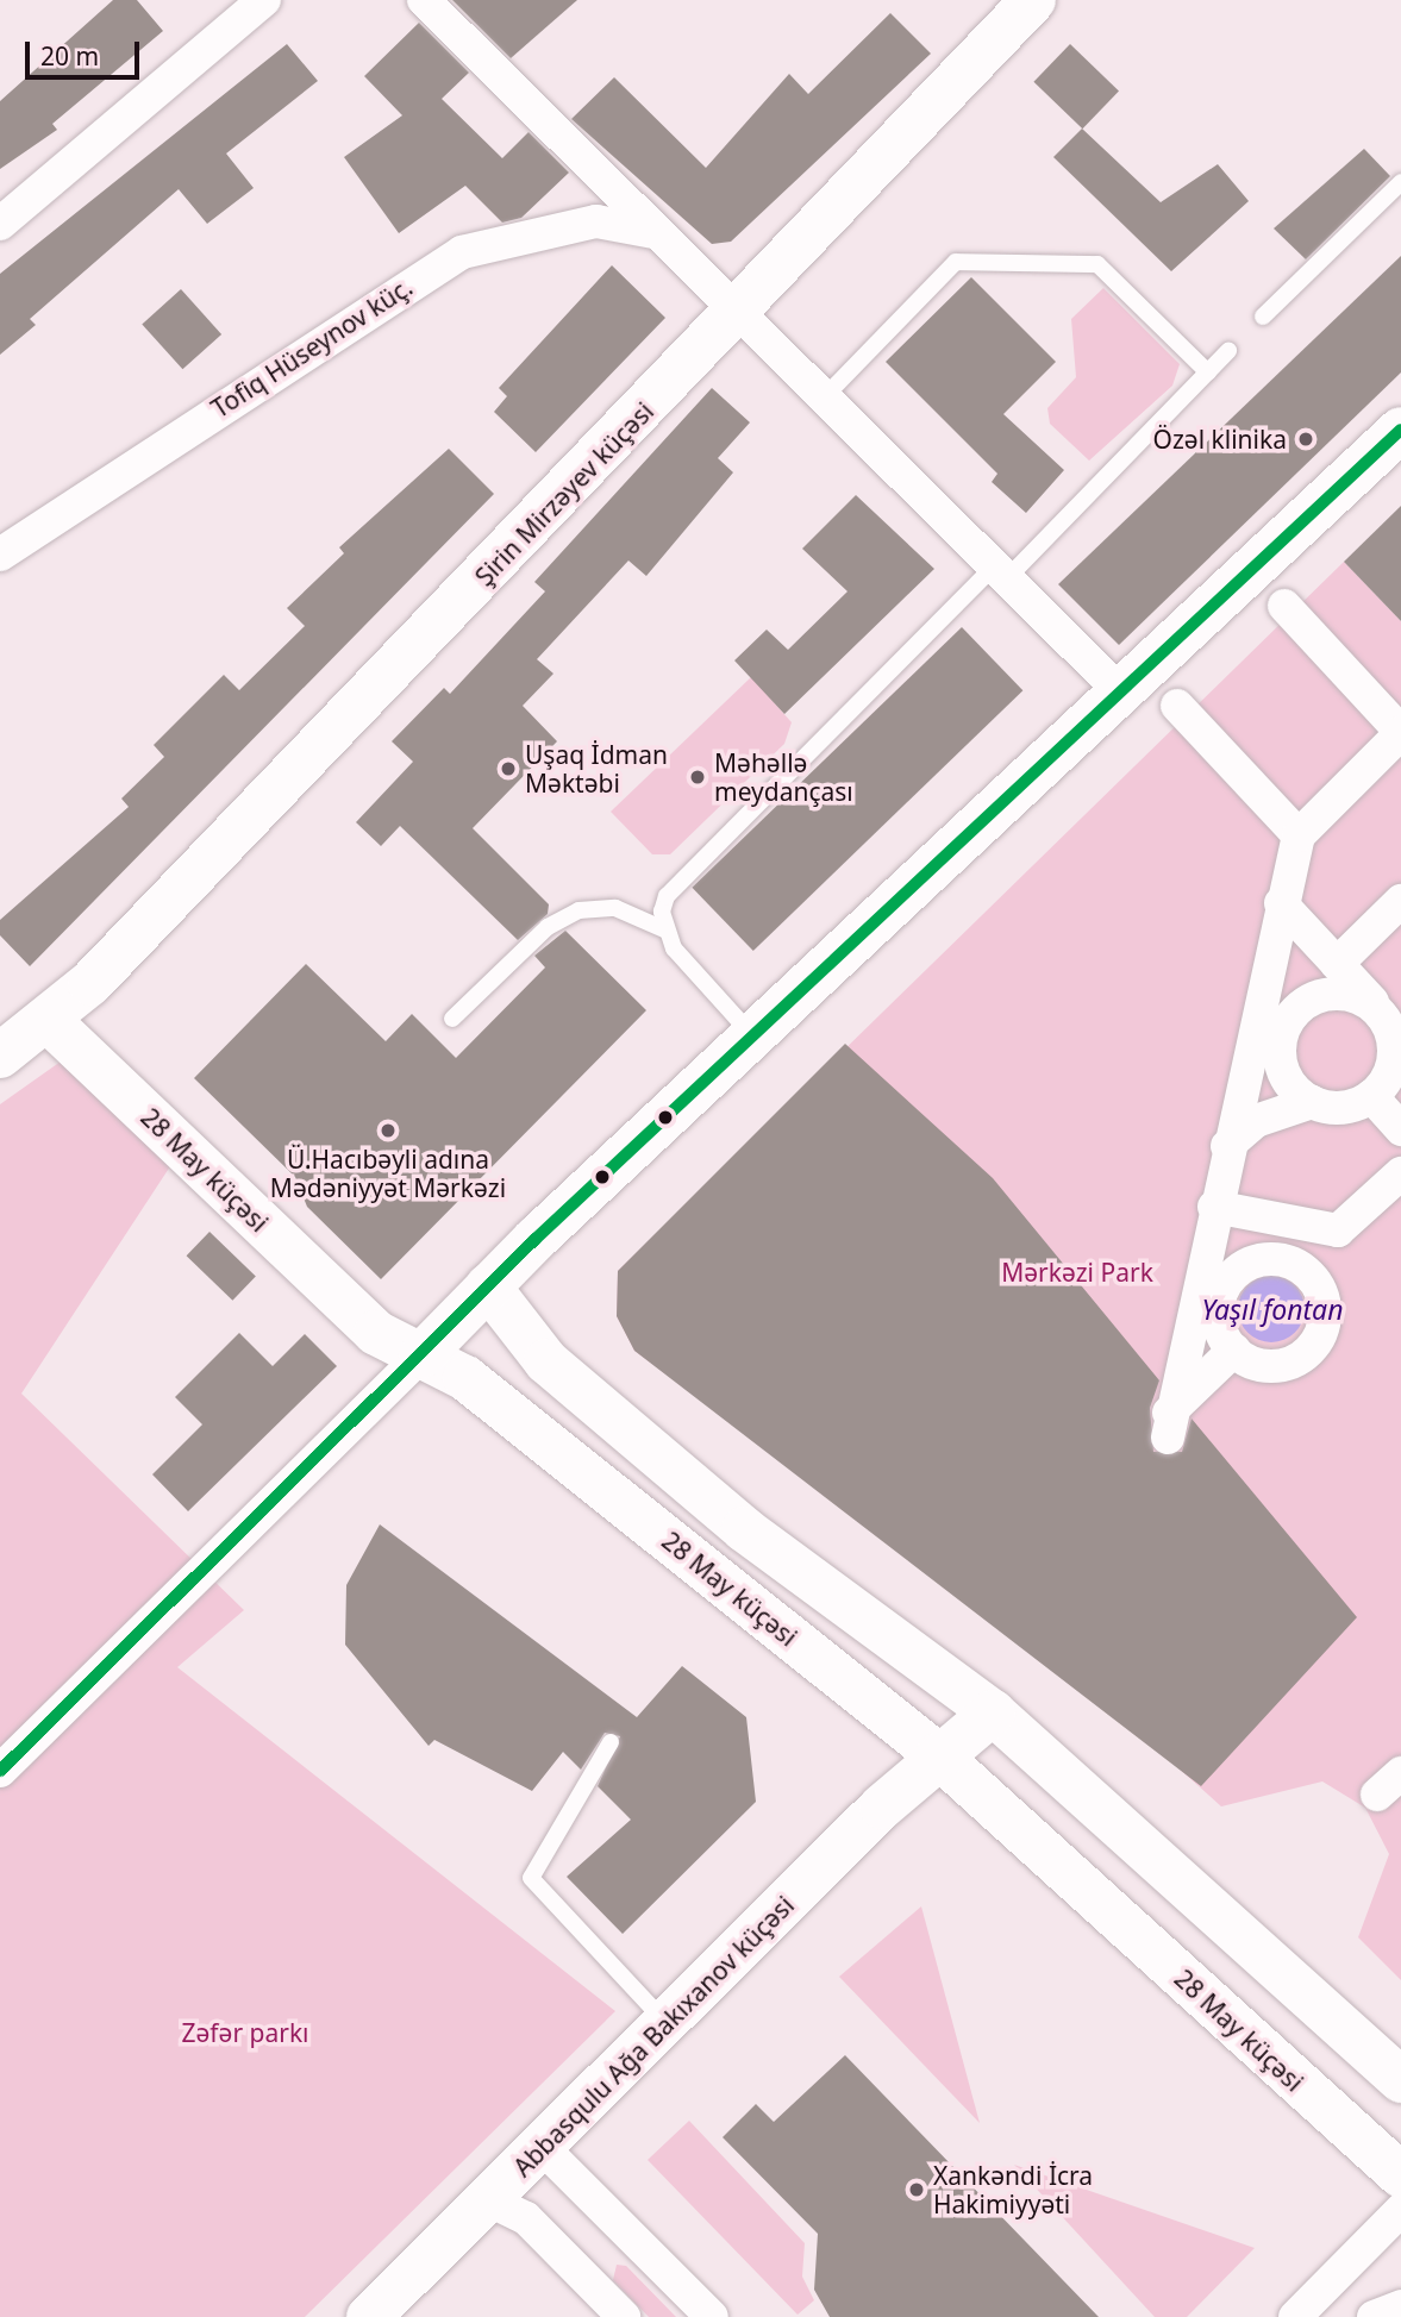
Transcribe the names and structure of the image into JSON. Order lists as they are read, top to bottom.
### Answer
{
  "streets": {
    "main road": ["Şirin Mirzəyev küçəsi", "28 May küçəsi", "Abbasqulu Ağa Bakıxanov küçəsi"],
    "street": ["Tofiq Hüseynov küç."]
  },
  "crossings": [
    ["Şirin Mirzəyev küçəsi", "28 May küçəsi"],
    ["28 May küçəsi", "Abbasqulu Ağa Bakıxanov küçəsi"]
  ],
  "water": ["Yaşıl fontan"],
  "parks": ["Mərkəzi Park", "Zəfər parkı"],
  "places": [
    "Özəl klinika",
    "Uşaq İdman Məktəbi",
    "Məhəllə meydançası",
    "Ü.Hacıbəyli adına Mədəniyyət Mərkəzi",
    "Xankəndi İcra Hakimiyyəti"
  ],
  "scale_bar": "20 m"
}
